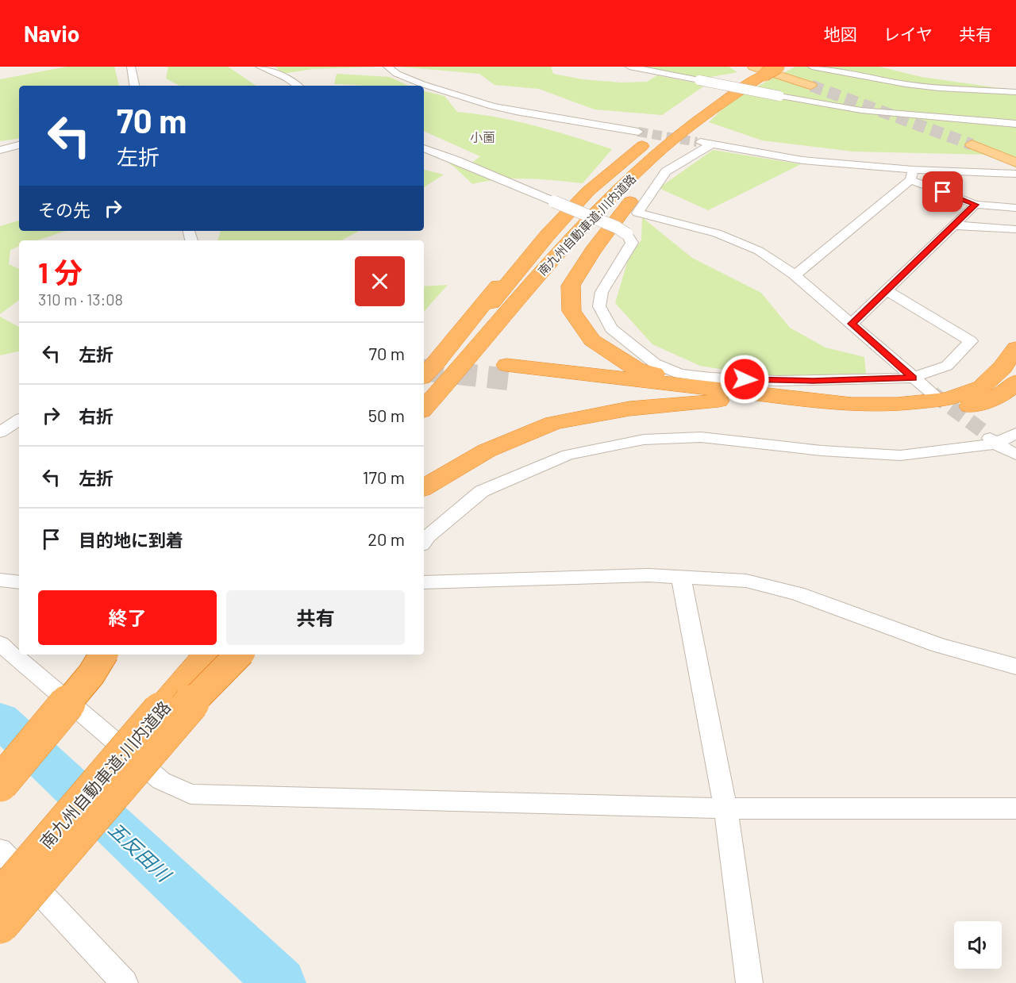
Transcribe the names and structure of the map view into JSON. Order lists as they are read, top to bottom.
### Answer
{
  "streets": {
    "highway": ["南九州自動車道;川内道路"]
  },
  "districts": ["小薗"],
  "water": ["五反田川"],
  "page": {
    "header": "Navio",
    "nav": ["地図", "レイヤ", "共有"],
    "turn": ["70 m", "左折"],
    "then": "その先",
    "heading": ["1 分", "310 m · 13:08"],
    "list": [
      {
        "name": "左折",
        "value": "70 m"
      },
      {
        "name": "右折",
        "value": "50 m"
      },
      {
        "name": "左折",
        "value": "170 m"
      },
      {
        "name": "目的地に到着",
        "value": "20 m"
      }
    ],
    "buttons": ["終了", "共有"]
  }
}
